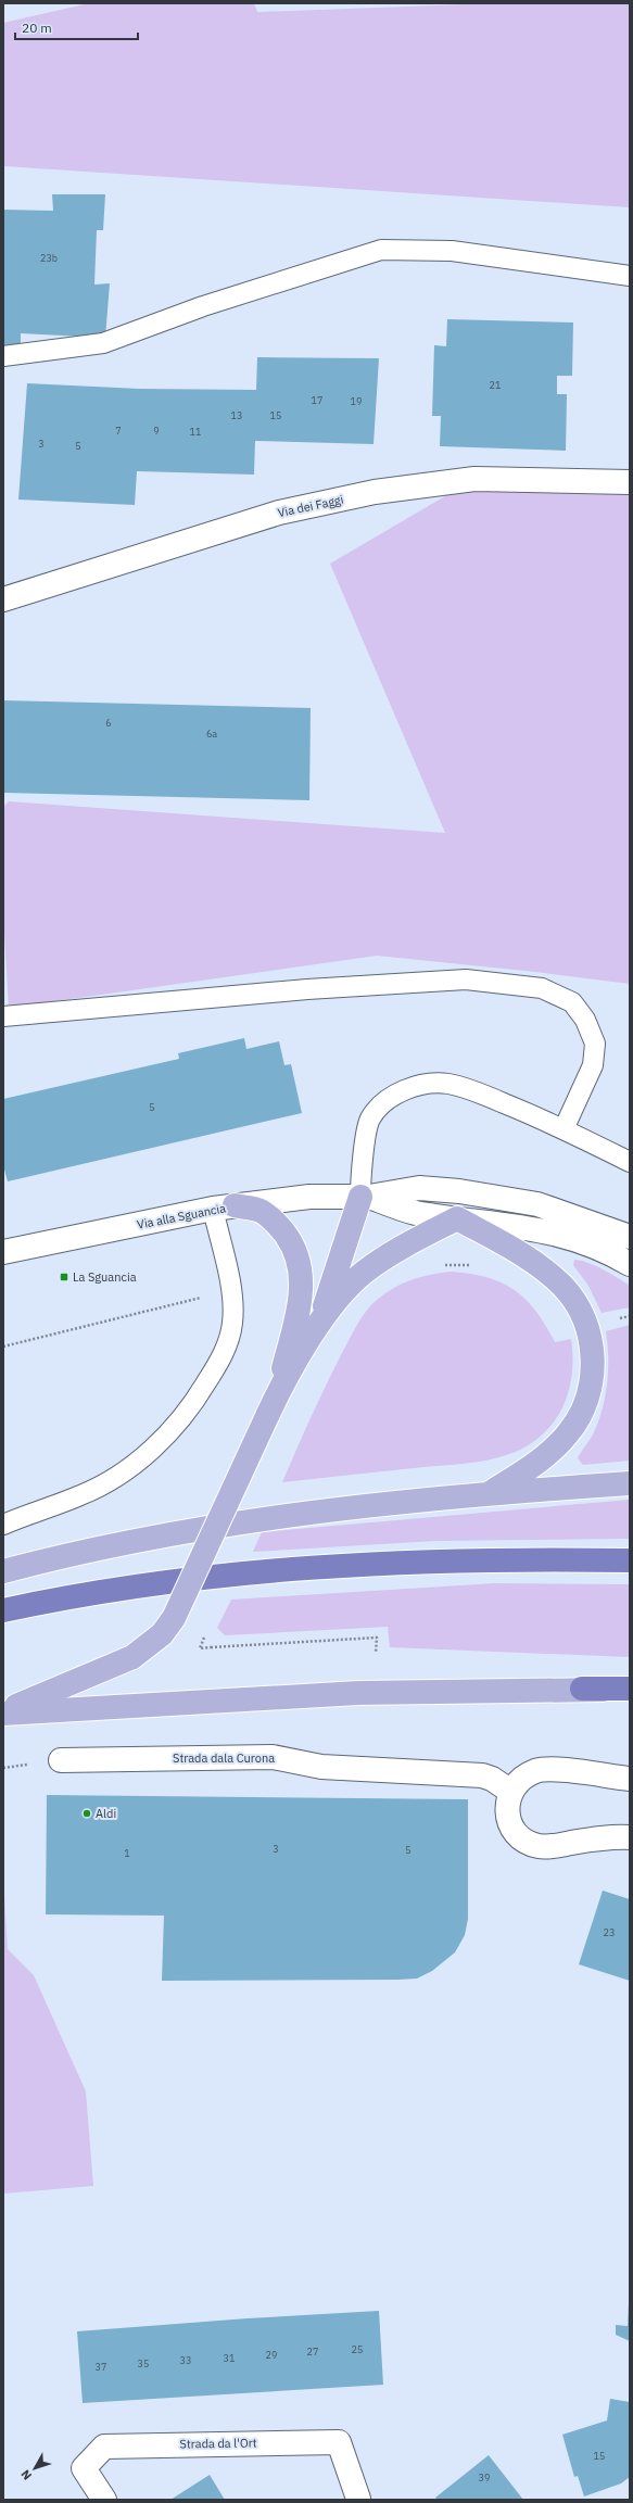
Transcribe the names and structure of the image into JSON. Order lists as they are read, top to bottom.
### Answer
{
  "streets": {
    "street": [
      "Via dei Faggi",
      "Via alla Sguancia",
      "Strada dala Curona",
      "Strada da l'Ort"
    ]
  },
  "places": {
    "transit": ["La Sguancia"],
    "other": ["Aldi"]
  },
  "house_numbers": [
    "23b",
    "21",
    "17",
    "19",
    "13",
    "15",
    "7",
    "9",
    "11",
    "3",
    "5",
    "6",
    "6a",
    "5",
    "3",
    "5",
    "1",
    "23",
    "25",
    "27",
    "29",
    "31",
    "33",
    "35",
    "37",
    "15",
    "39"
  ],
  "scale_bar": "20 m",
  "north": "bottom left"
}
